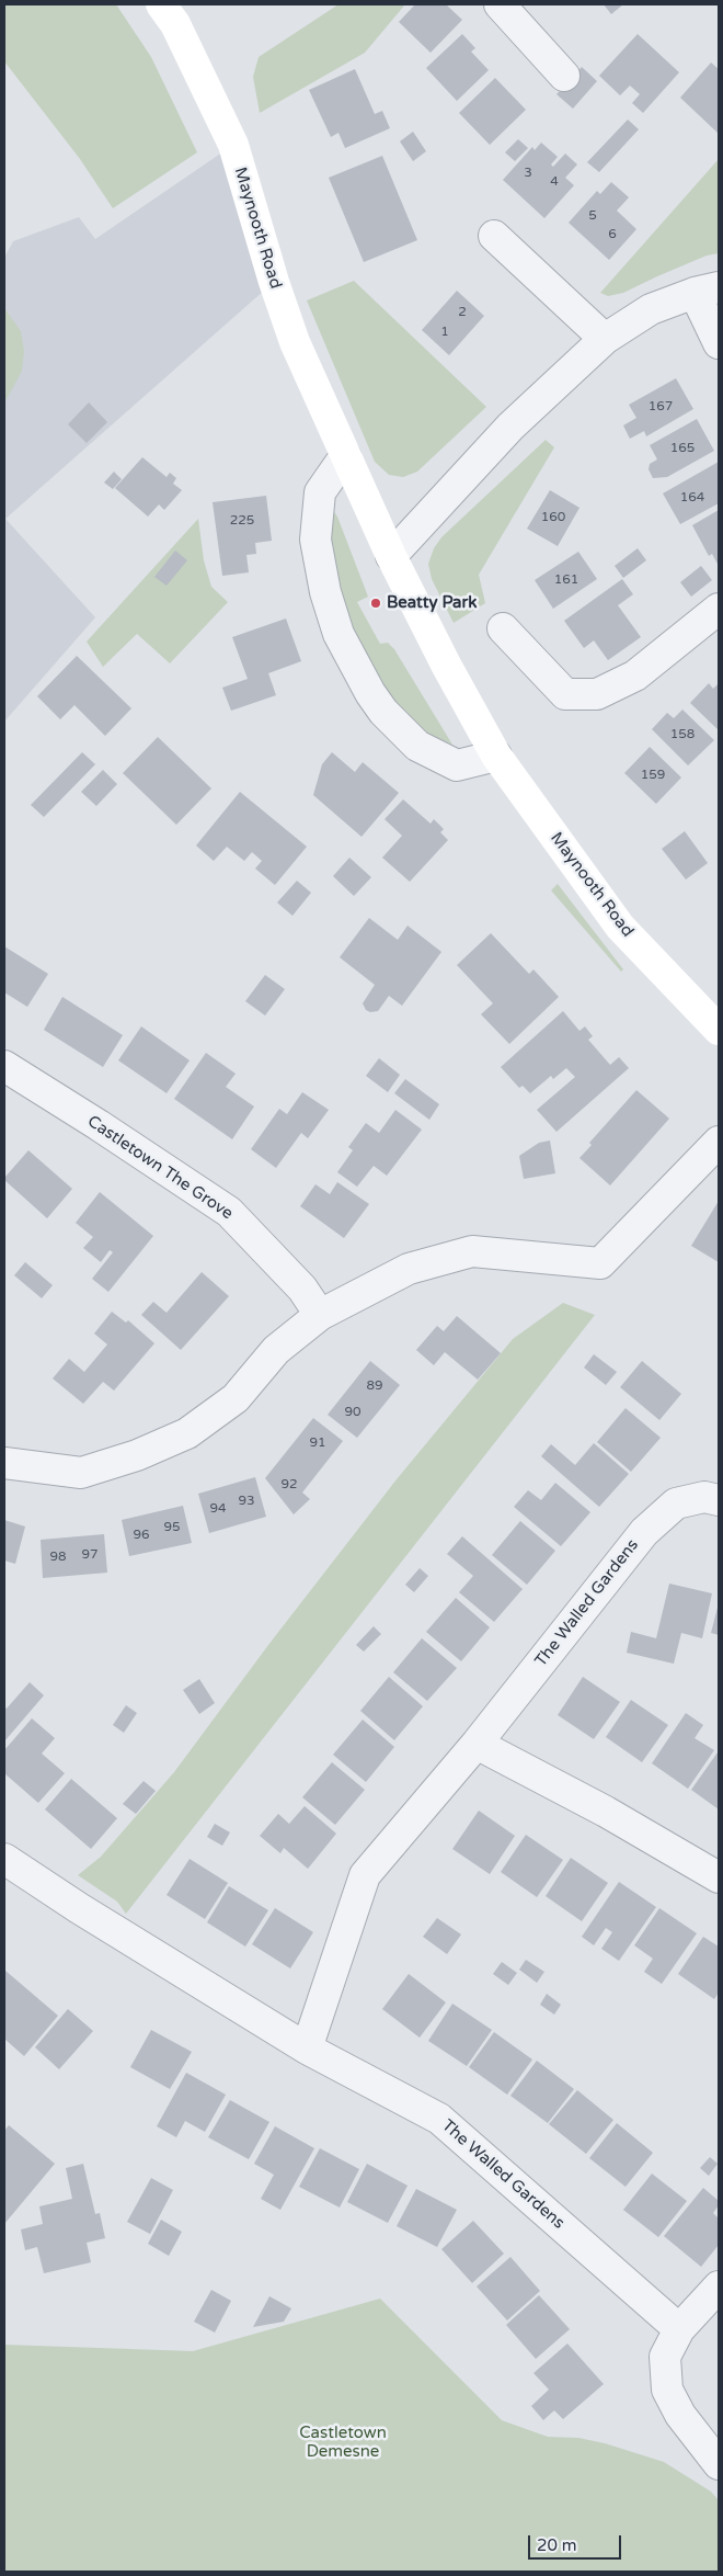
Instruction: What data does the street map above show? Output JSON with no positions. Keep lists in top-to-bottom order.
{
  "streets": {
    "main road": ["Maynooth Road"],
    "street": ["Castletown The Grove", "The Walled Gardens"]
  },
  "parks": ["Castletown Demesne"],
  "places": ["Beatty Park"],
  "house_numbers": [
    "3",
    "4",
    "5",
    "6",
    "2",
    "1",
    "167",
    "165",
    "164",
    "160",
    "225",
    "161",
    "158",
    "159",
    "89",
    "90",
    "91",
    "92",
    "93",
    "94",
    "95",
    "96",
    "97",
    "98"
  ],
  "scale_bar": "20 m"
}
